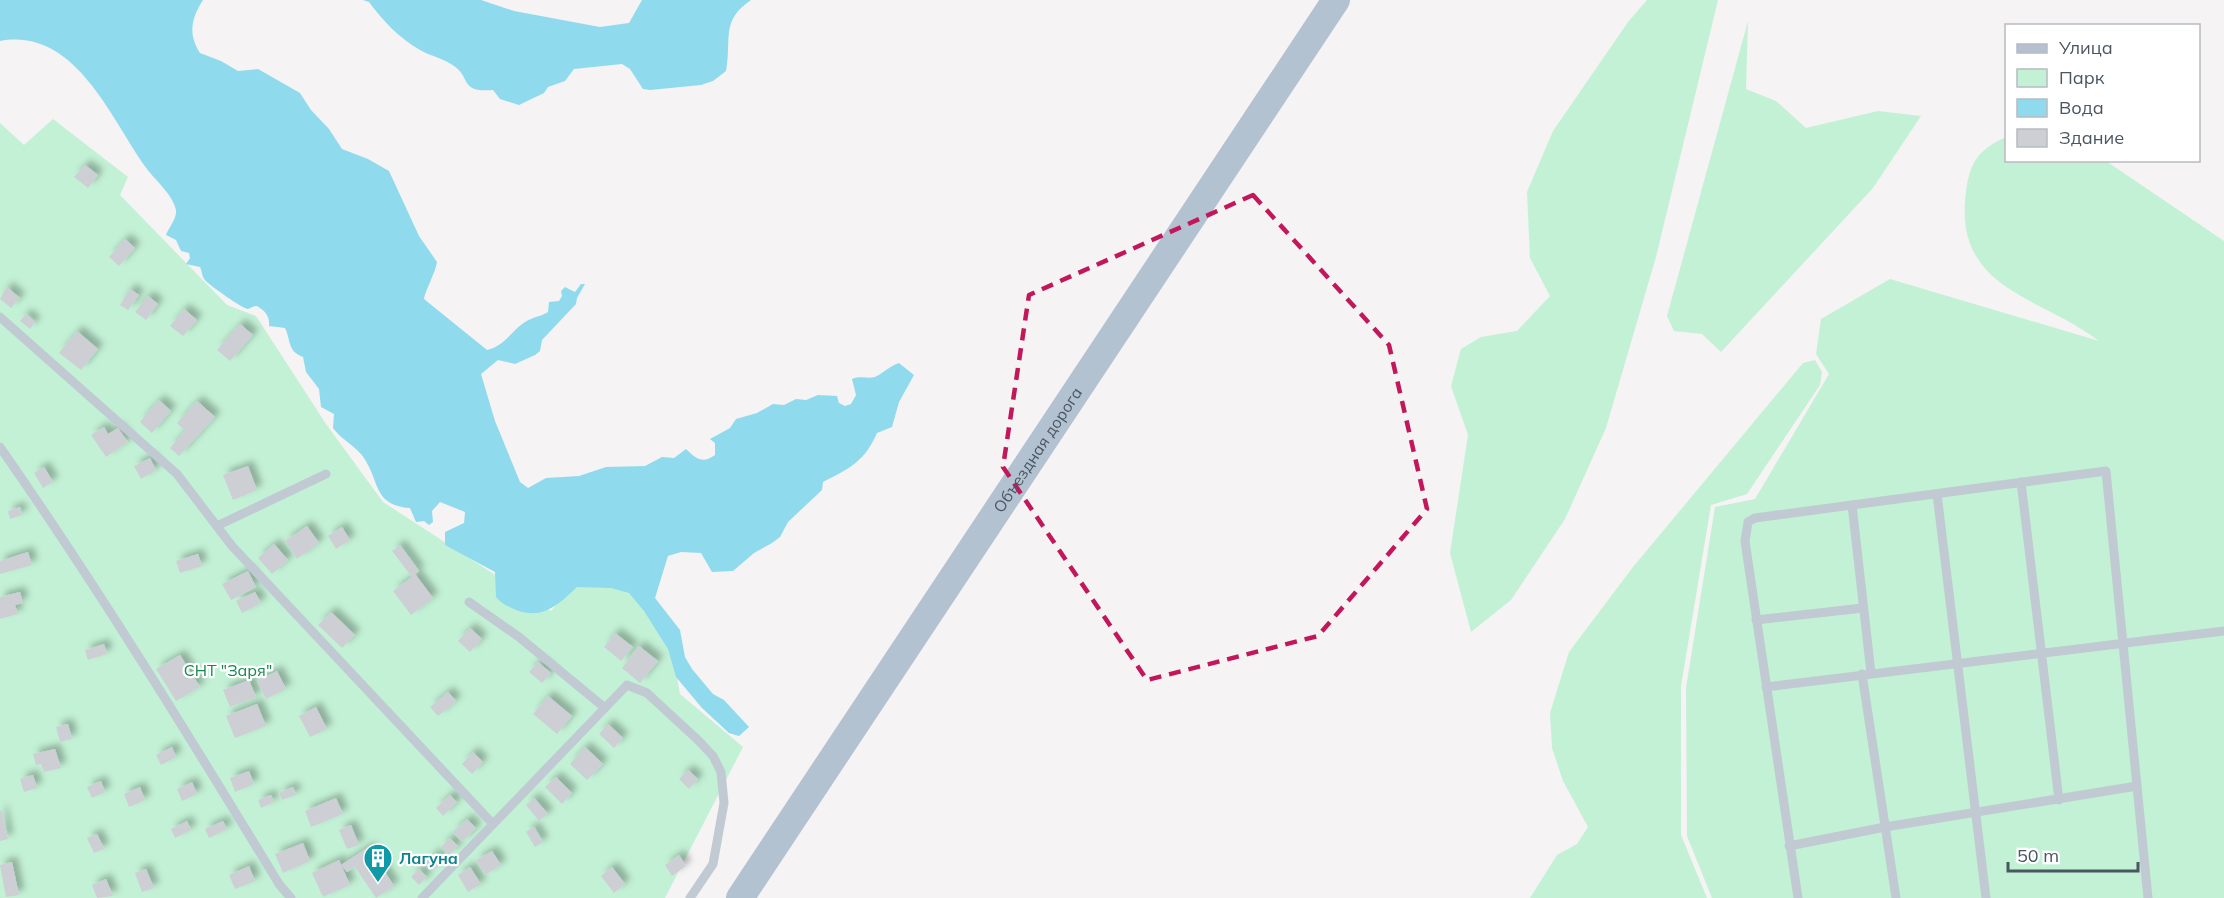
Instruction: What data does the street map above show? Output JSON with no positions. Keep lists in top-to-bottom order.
{
  "streets": {
    "main road": ["Объездная дорога"]
  },
  "parks": ["СНТ \"Заря\""],
  "places": {
    "building": ["Лагуна"]
  },
  "legend": [
    "Улица",
    "Парк",
    "Вода",
    "Здание"
  ],
  "scale_bar": "50 m"
}
